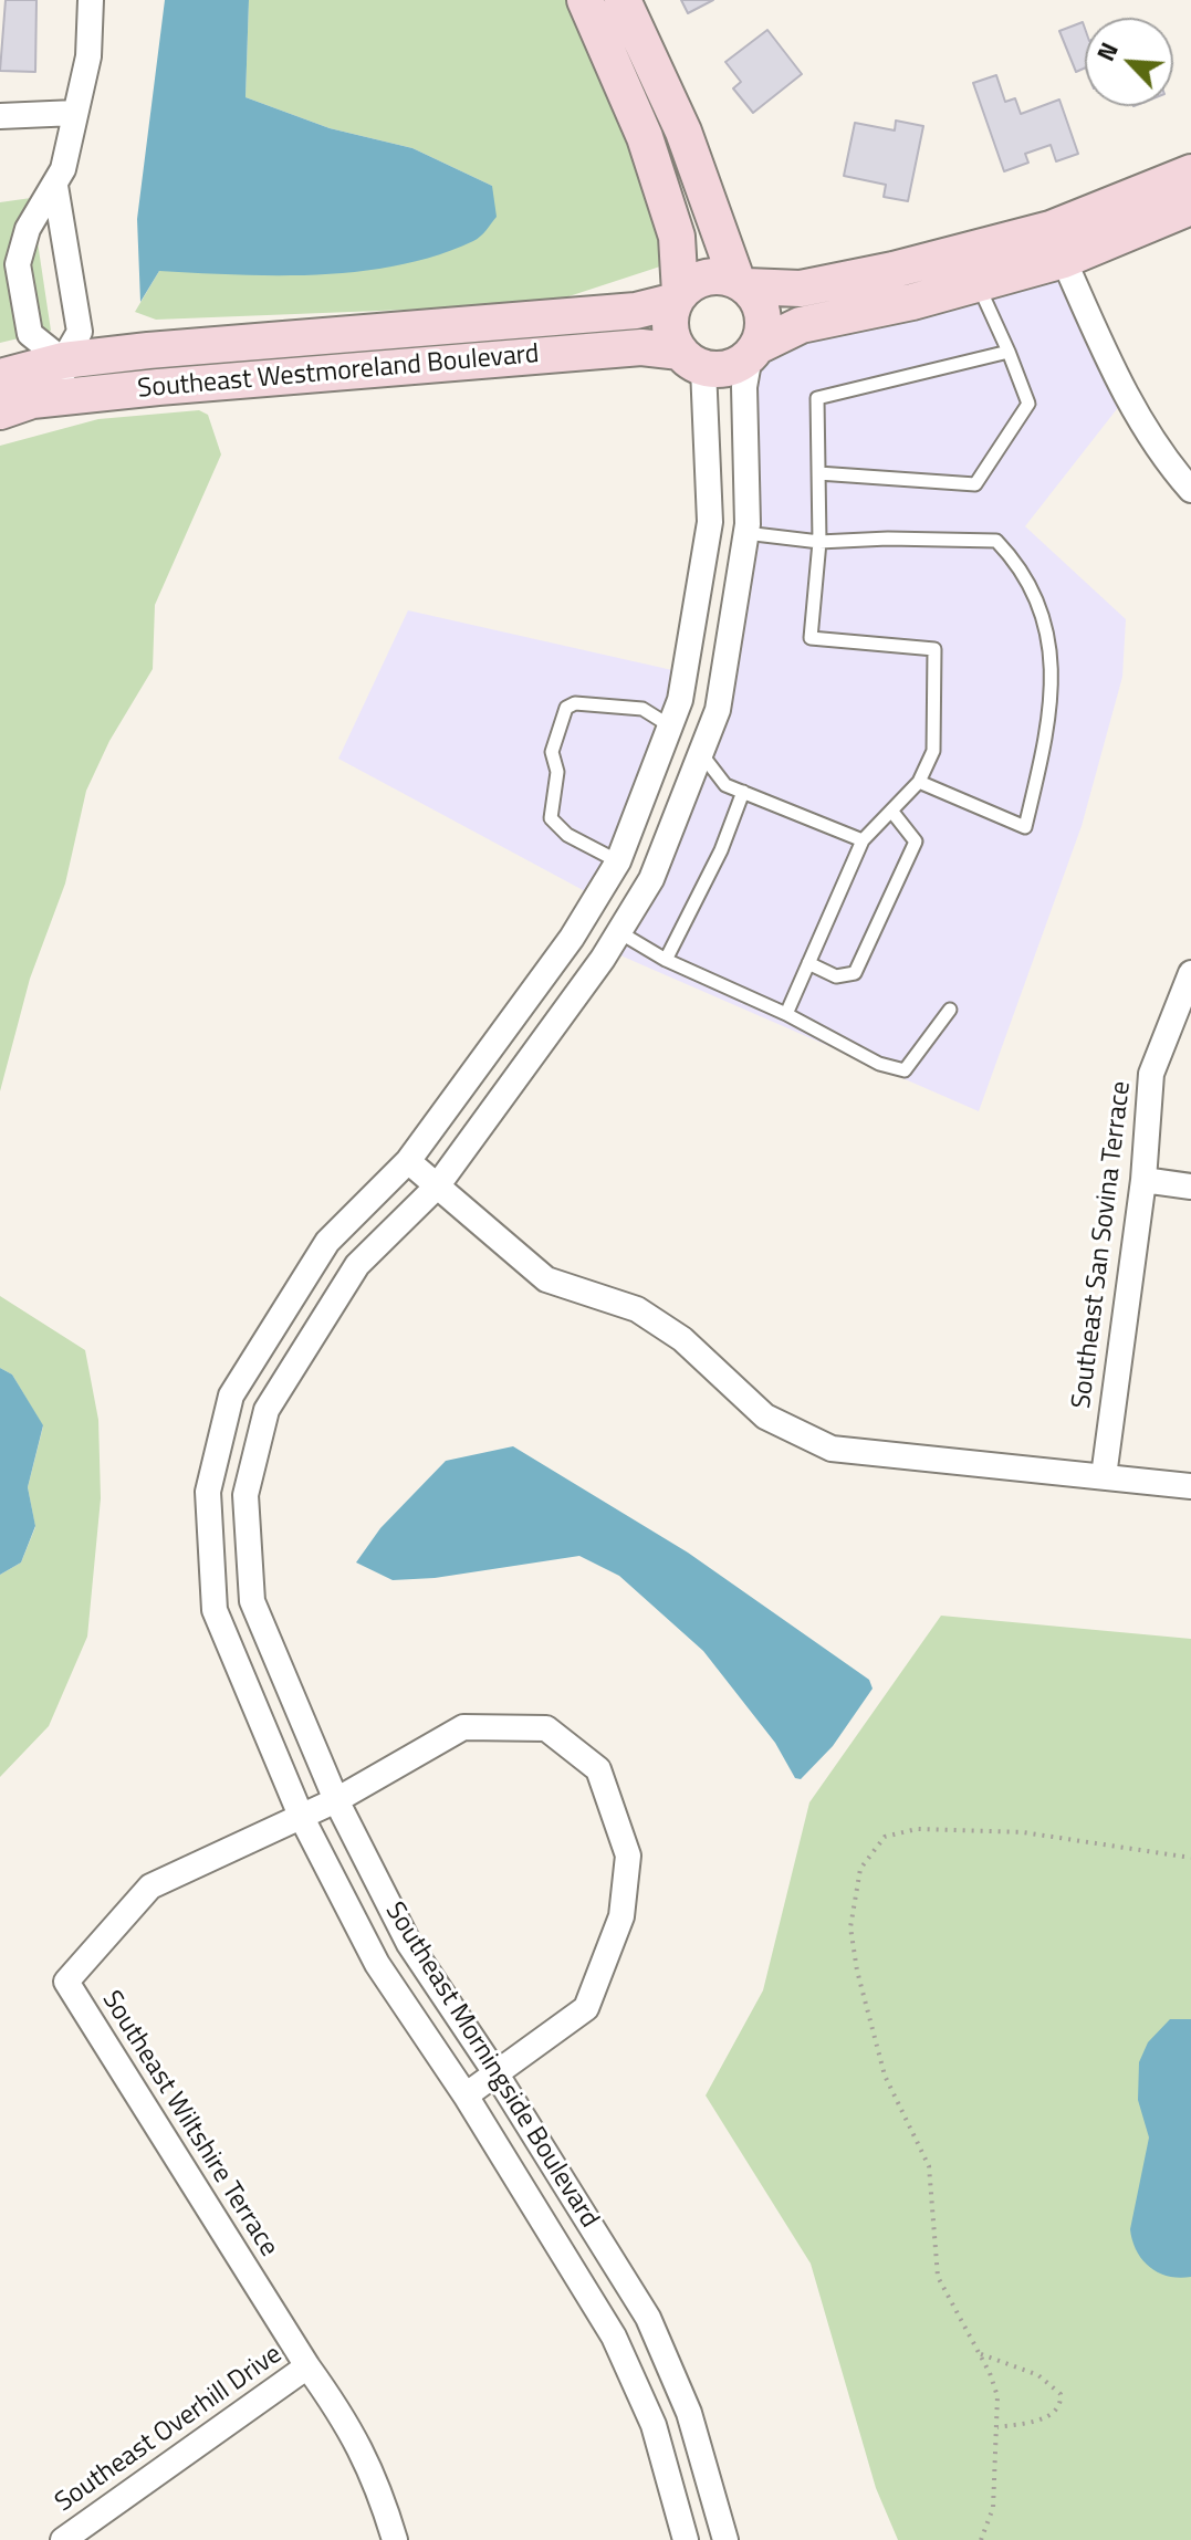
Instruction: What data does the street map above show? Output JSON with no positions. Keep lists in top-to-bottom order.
{
  "streets": {
    "street": [
      "Southeast Westmoreland Boulevard",
      "Southeast San Sovina Terrace",
      "Southeast Morningside Boulevard",
      "Southeast Wiltshire Terrace",
      "Southeast Overhill Drive"
    ]
  },
  "crossings": [
    ["Southeast Westmoreland Boulevard", "Southeast Morningside Boulevard"],
    ["Southeast Morningside Boulevard", "Southeast Wiltshire Terrace"],
    ["Southeast Wiltshire Terrace", "Southeast Overhill Drive"]
  ],
  "north": "top left"
}
